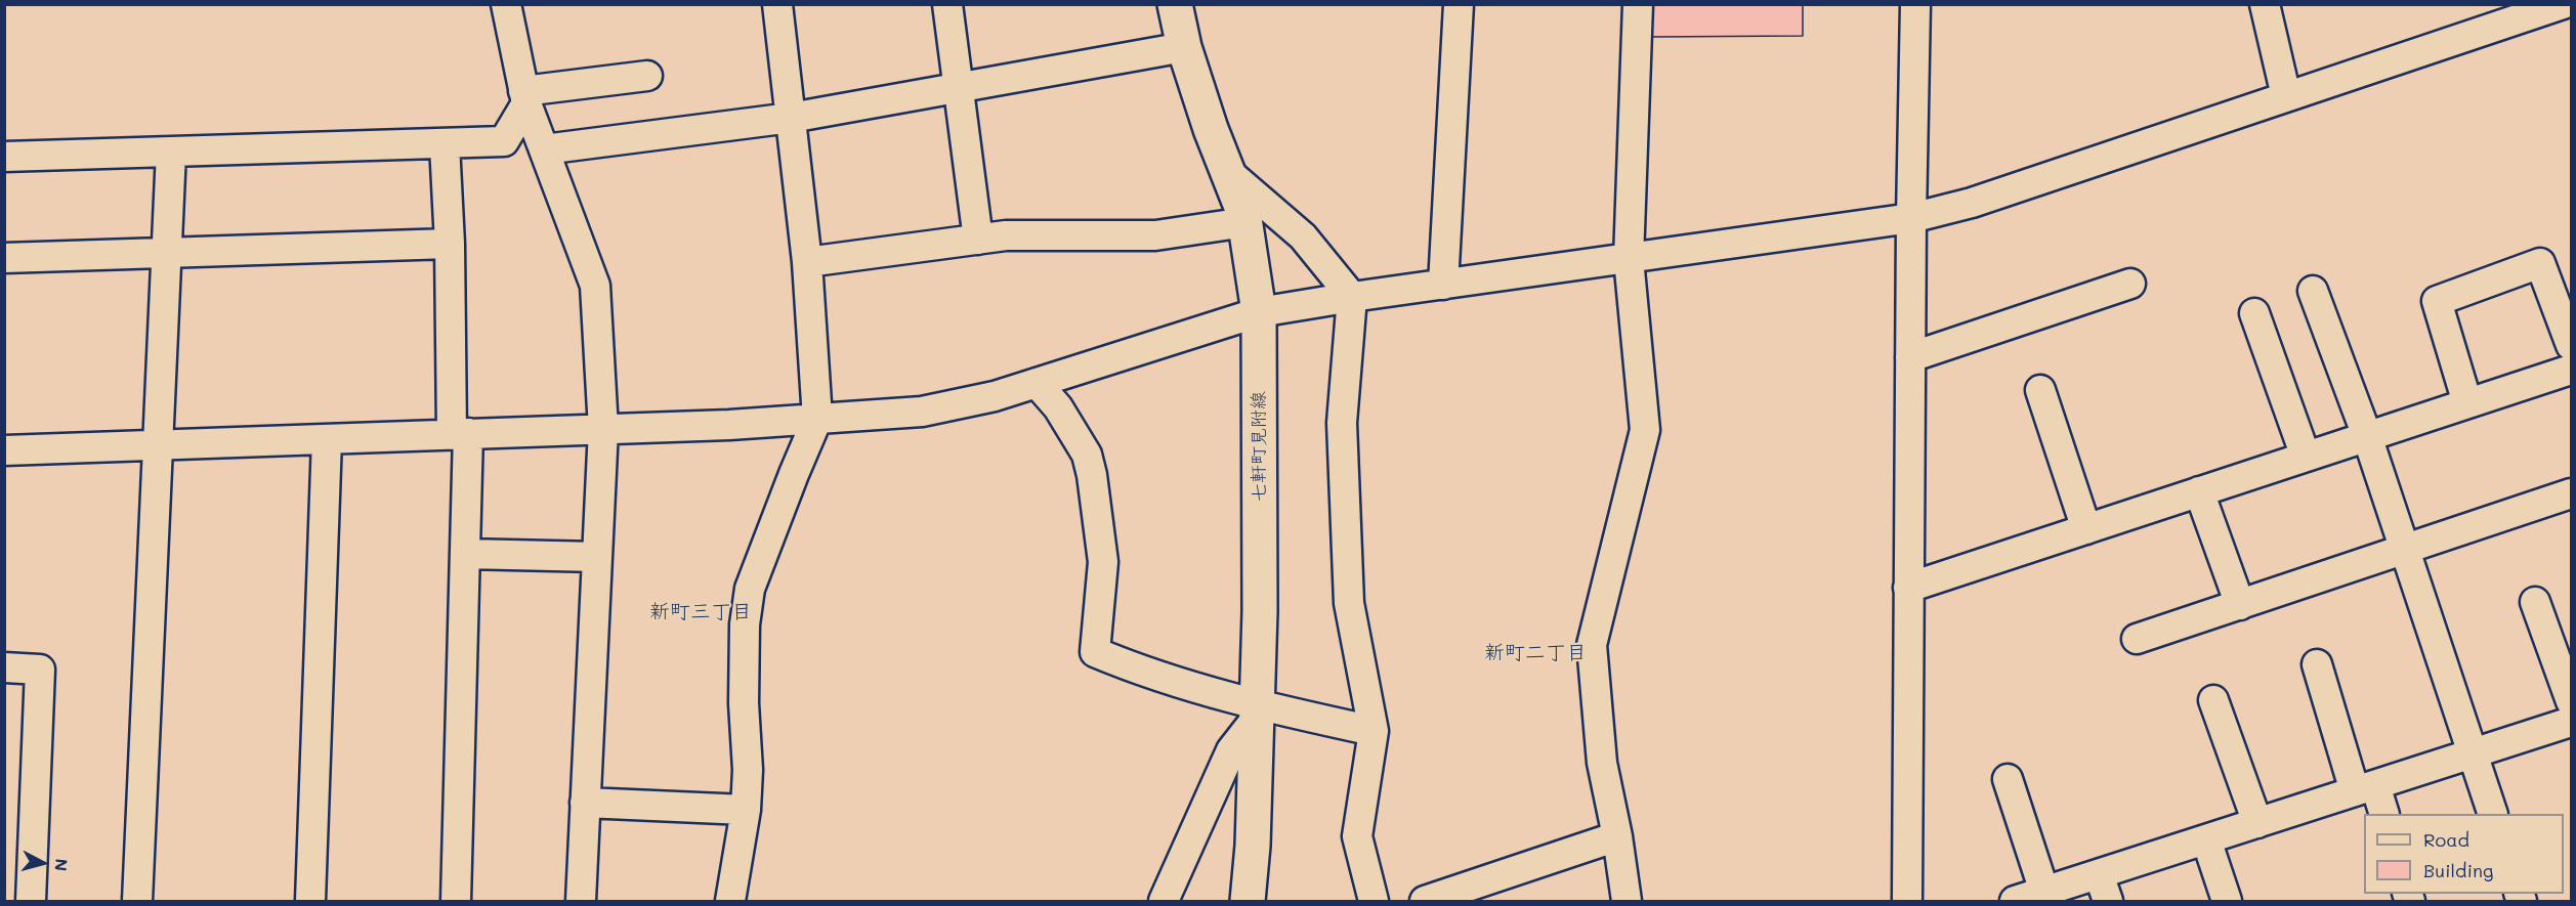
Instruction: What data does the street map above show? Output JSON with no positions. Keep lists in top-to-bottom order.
{
  "streets": {
    "main road": ["七軒町見附線"]
  },
  "districts": ["新町三丁目", "新町二丁目"],
  "legend": ["Road", "Building"],
  "north": "right"
}
